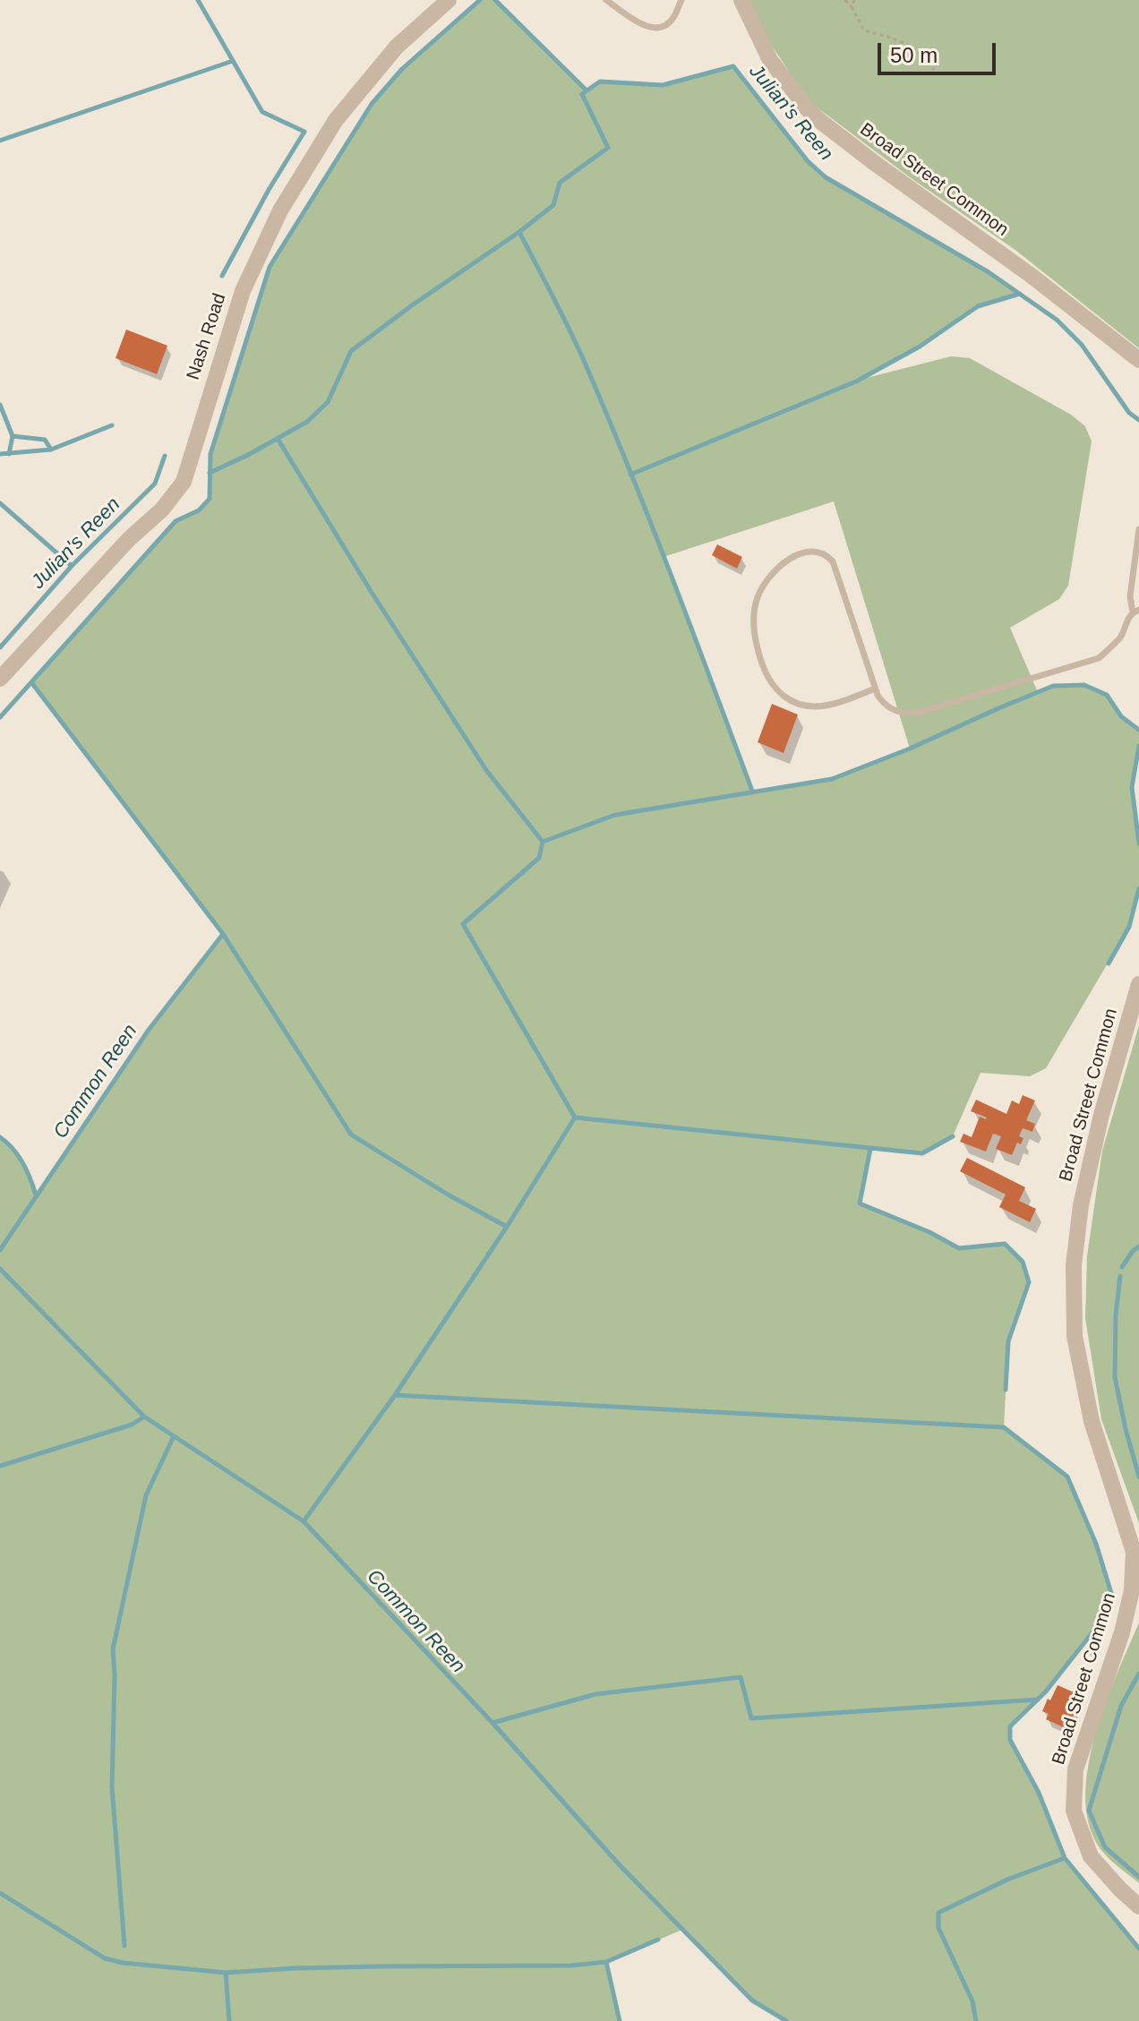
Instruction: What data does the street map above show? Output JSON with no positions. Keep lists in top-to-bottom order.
{
  "streets": {
    "street": ["Broad Street Common", "Nash Road"]
  },
  "water": ["Julian's Reen", "Common Reen"],
  "scale_bar": "50 m"
}
